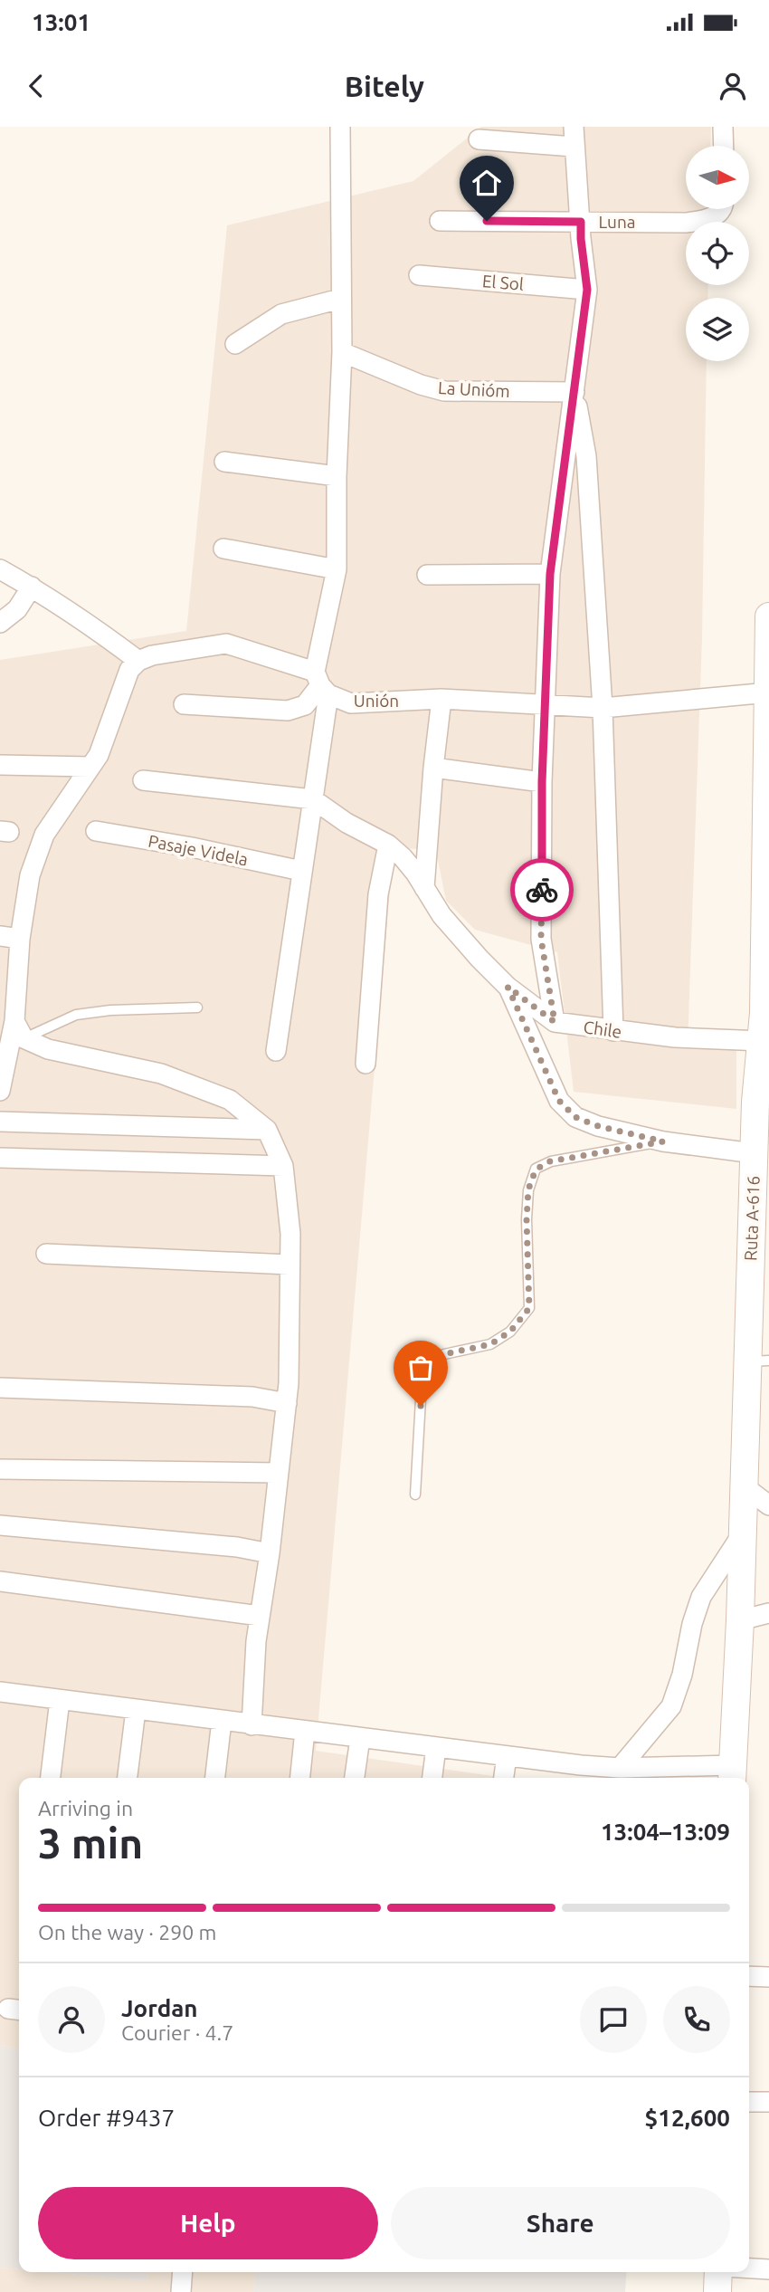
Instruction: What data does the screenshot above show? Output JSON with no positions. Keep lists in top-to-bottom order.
{
  "streets": {
    "main road": ["Ruta A-616"],
    "street": [
      "Luna",
      "El Sol",
      "La Unióm",
      "Unión",
      "Pasaje Videla",
      "Chile"
    ]
  },
  "crossings": [
    ["Unión", "Ruta A-616"],
    ["Chile", "Ruta A-616"]
  ],
  "north": "right",
  "page": {
    "status": "13:01",
    "header": "Bitely",
    "heading": ["3 min", "Arriving in", "13:04–13:09"],
    "panel": [
      "Jordan",
      "Courier · 4.7",
      "Order #9437",
      "$12,600"
    ],
    "bar": "On the way · 290 m",
    "buttons": ["Help", "Share"]
  }
}
